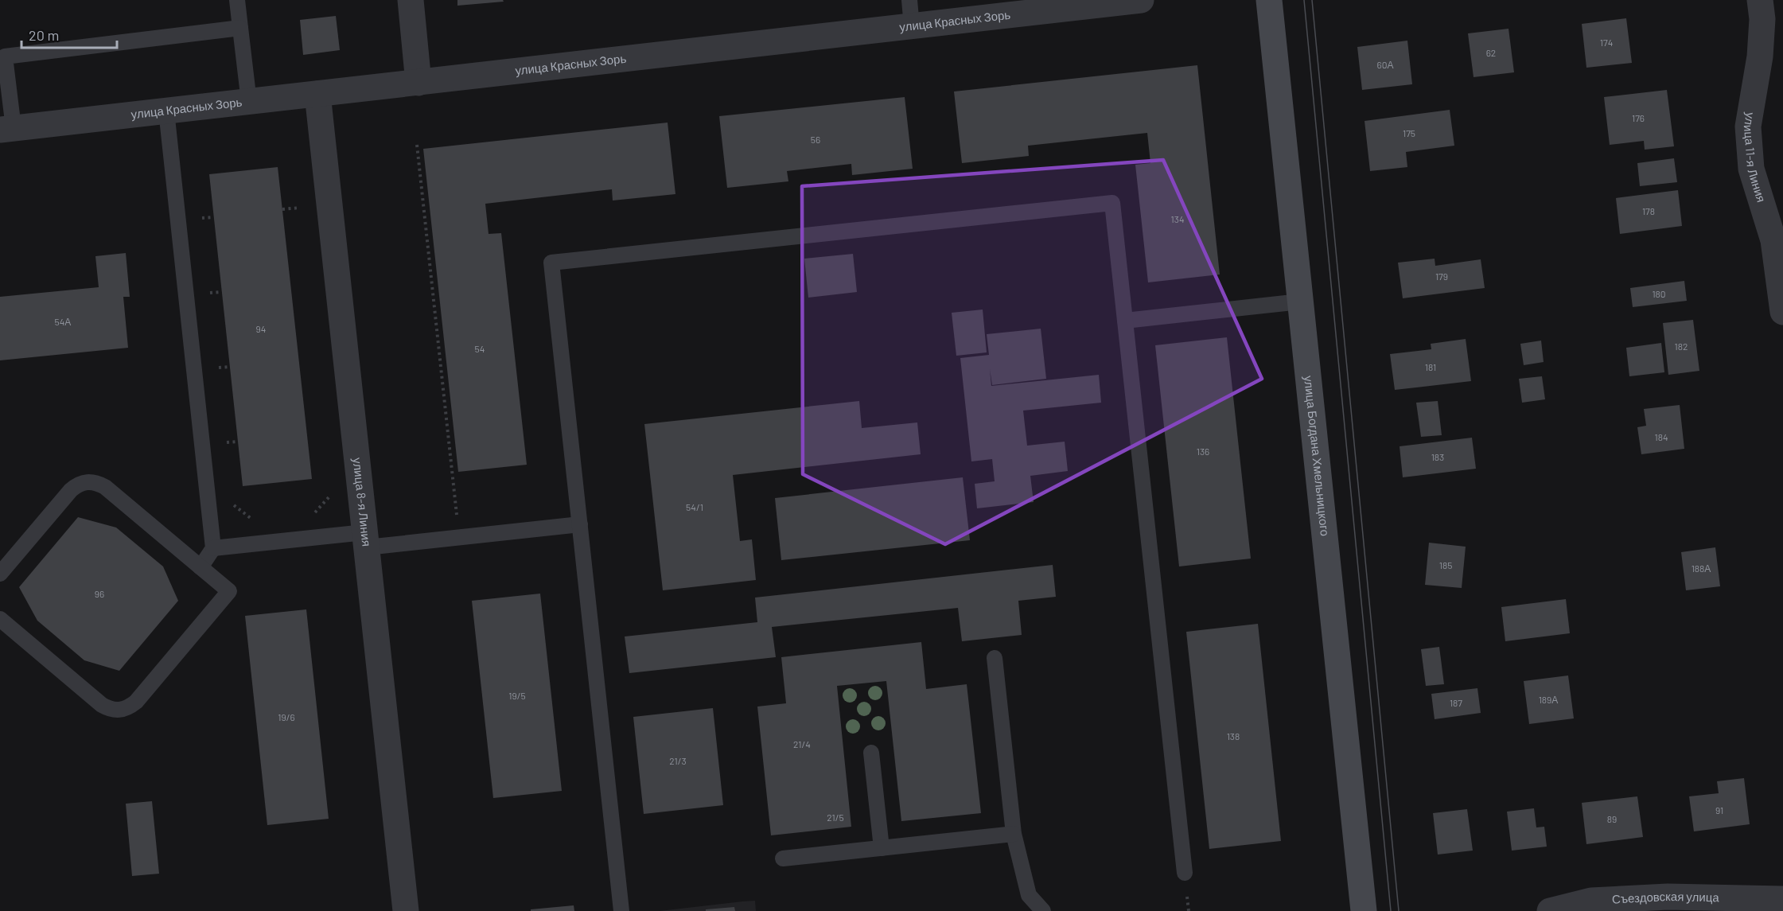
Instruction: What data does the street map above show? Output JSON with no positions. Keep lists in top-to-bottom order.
{
  "streets": {
    "main road": ["улица Богдана Хмельницкого"],
    "street": [
      "улица Красных Зорь",
      "улица 11-я Линия",
      "улица 8-я Линия",
      "Съездовская улица"
    ]
  },
  "crossings": [
    ["улица Красных Зорь", "улица 8-я Линия"]
  ],
  "house_numbers": [
    "174",
    "62",
    "60А",
    "176",
    "175",
    "56",
    "178",
    "134",
    "179",
    "180",
    "54А",
    "94",
    "182",
    "54",
    "181",
    "184",
    "136",
    "183",
    "54/1",
    "185",
    "188А",
    "96",
    "19/5",
    "189А",
    "187",
    "19/6",
    "138",
    "21/4",
    "21/3",
    "91",
    "21/5",
    "89"
  ],
  "scale_bar": "20 m"
}
